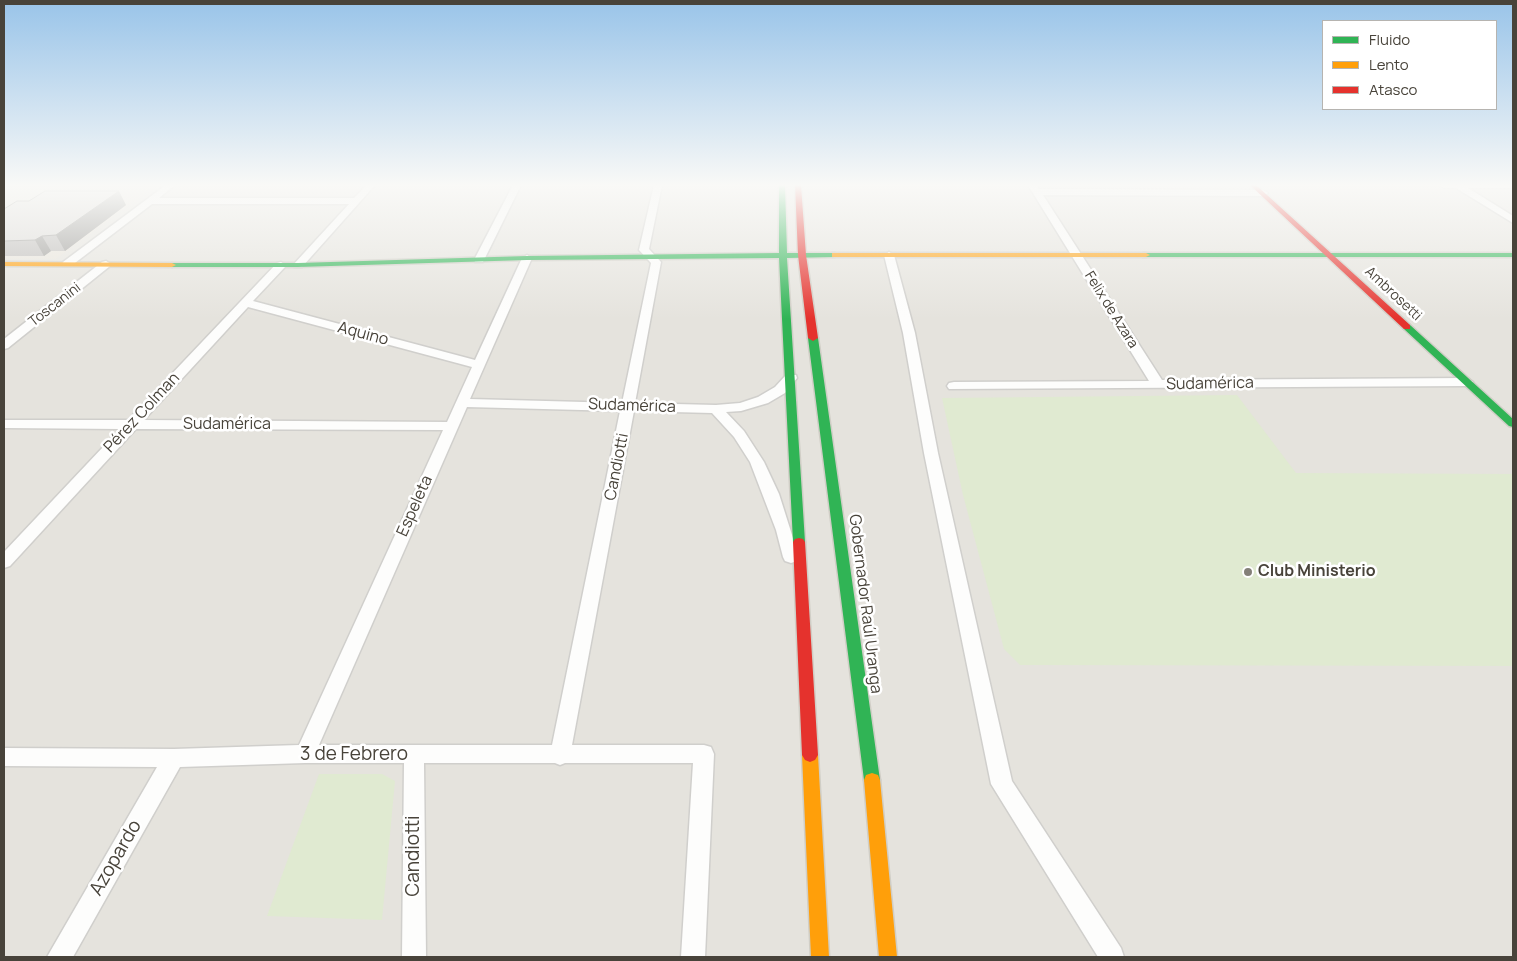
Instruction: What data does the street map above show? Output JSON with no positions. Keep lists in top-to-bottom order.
{
  "streets": {
    "street": [
      "Ambrosetti",
      "Toscanini",
      "Felix de Azara",
      "Aquino",
      "Sudamérica",
      "Pérez Colman",
      "Candiotti",
      "Espeleta",
      "Gobernador Raúl Uranga",
      "3 de Febrero",
      "Azopardo"
    ]
  },
  "crossings": [
    ["Ambrosetti", "Sudamérica"],
    ["Felix de Azara", "Sudamérica"],
    ["Aquino", "Pérez Colman"],
    ["Aquino", "Espeleta"],
    ["Sudamérica", "Pérez Colman"],
    ["Sudamérica", "Candiotti"],
    ["Sudamérica", "Espeleta"],
    ["Candiotti", "3 de Febrero"],
    ["Espeleta", "3 de Febrero"],
    ["3 de Febrero", "Azopardo"]
  ],
  "places": ["Club Ministerio"],
  "legend": ["Fluido", "Lento", "Atasco"]
}
